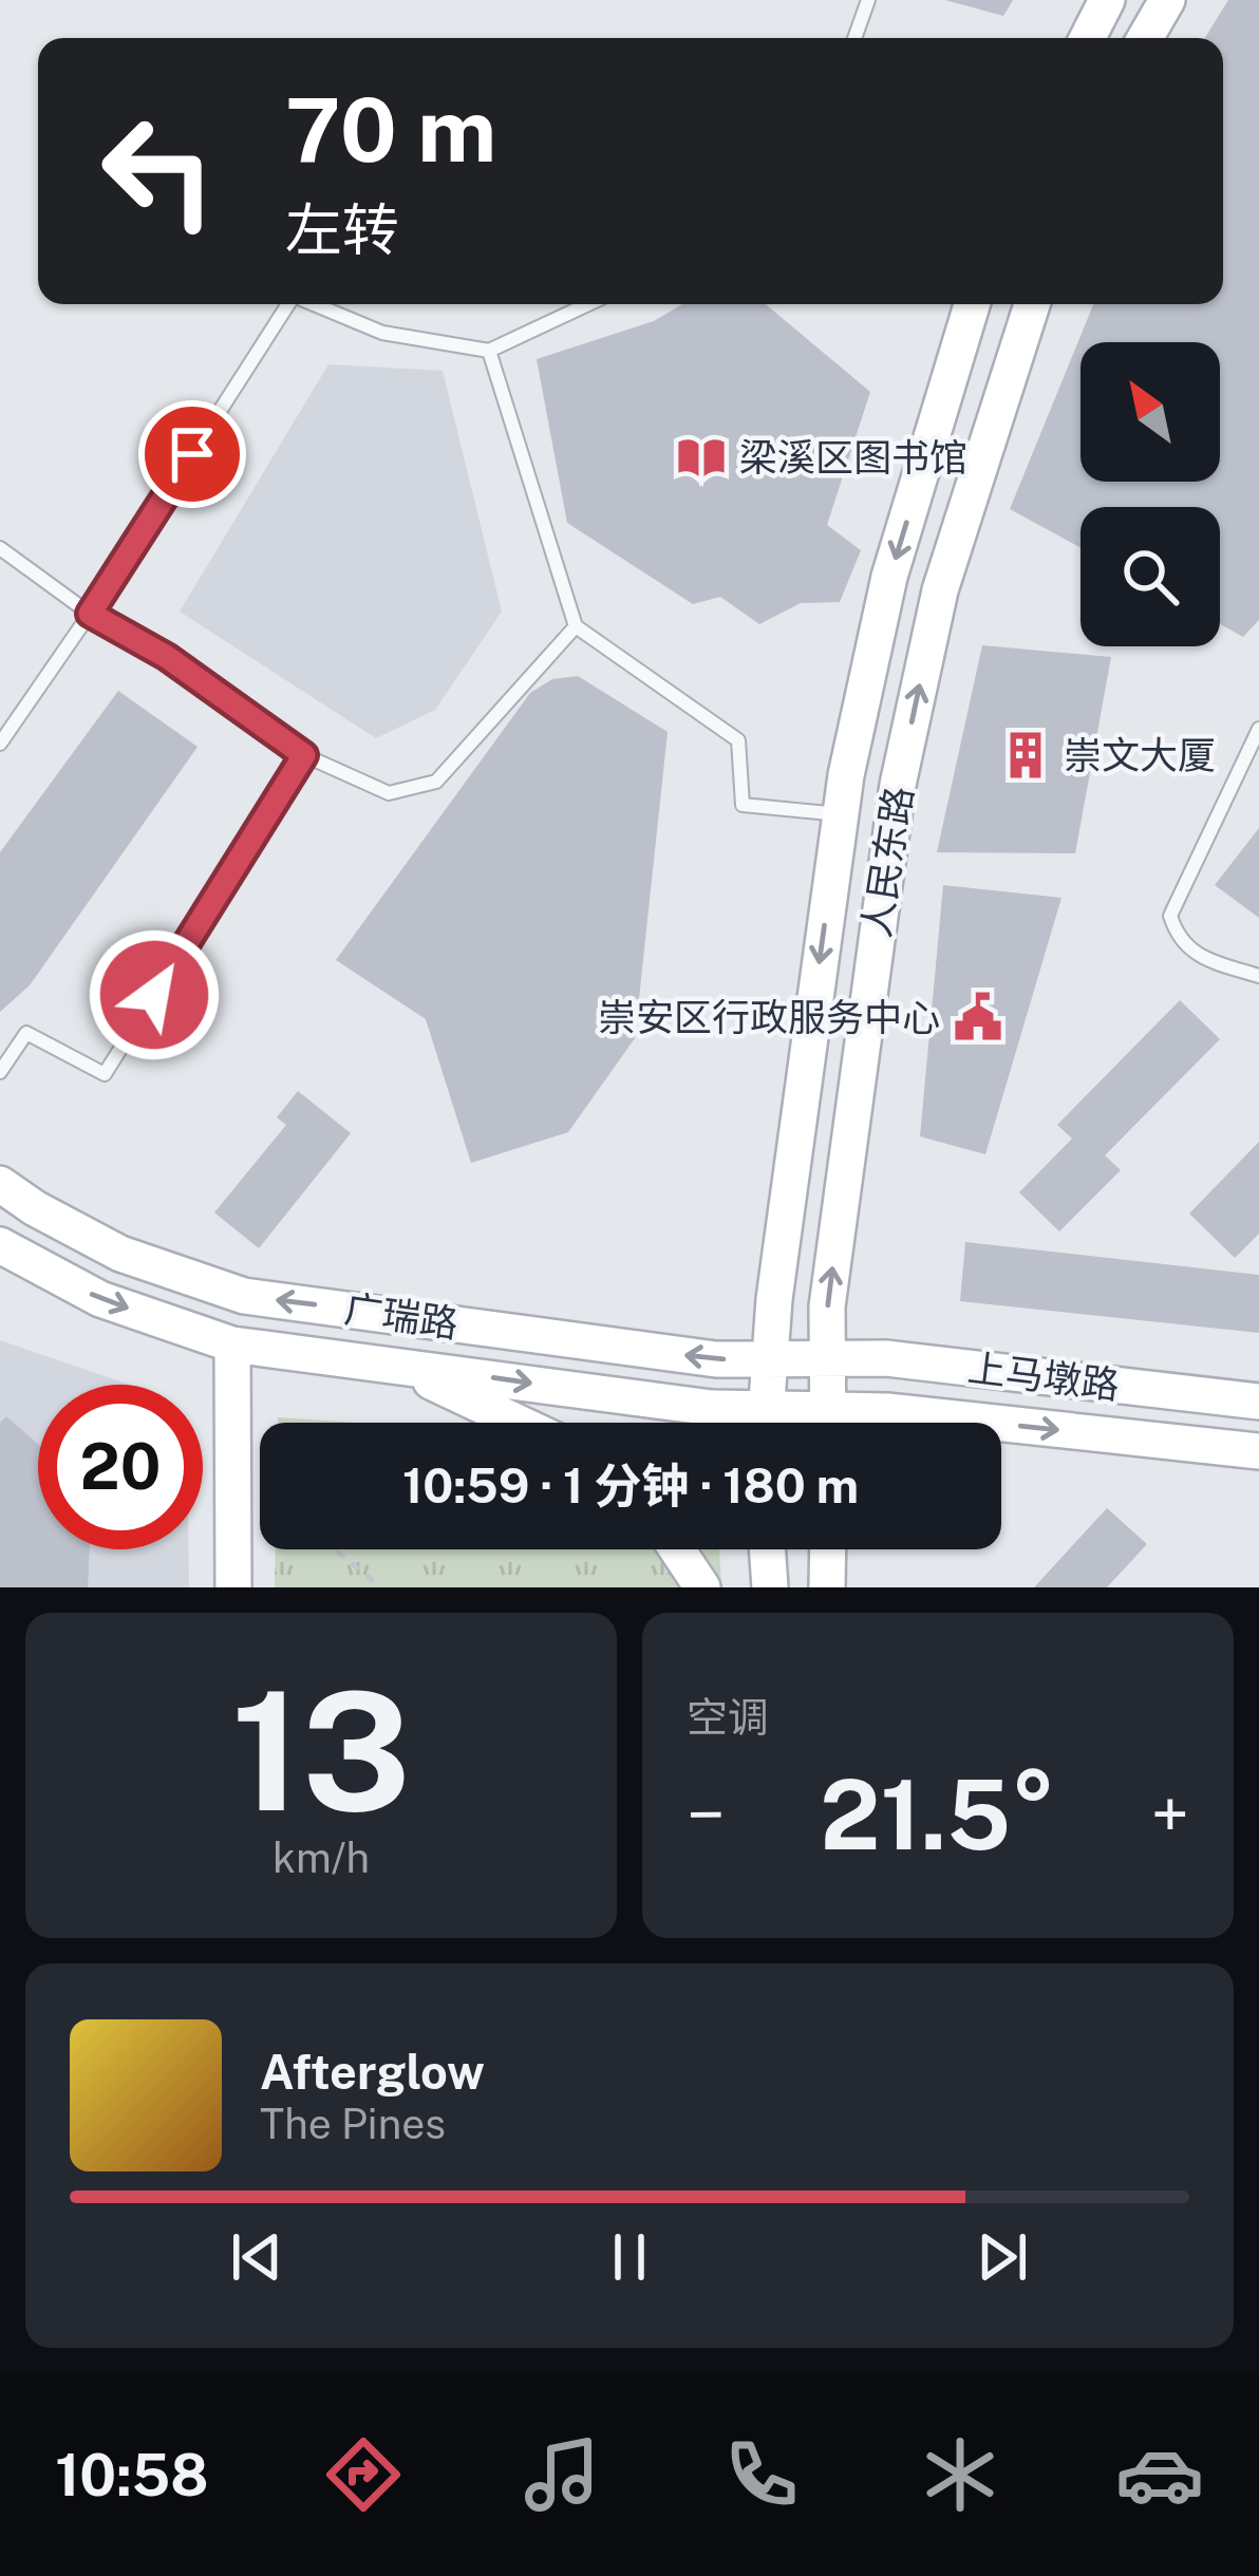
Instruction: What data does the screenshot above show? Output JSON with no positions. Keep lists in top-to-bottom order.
{
  "streets": {
    "main road": ["人民东路", "广瑞路", "上马墩路"]
  },
  "crossings": [
    ["人民东路", "广瑞路"],
    ["人民东路", "上马墩路"],
    ["广瑞路", "上马墩路"]
  ],
  "places": {
    "library": ["梁溪区图书馆"],
    "building": ["崇文大厦"],
    "public building": ["崇安区行政服务中心"]
  },
  "north": "top left",
  "page": {
    "turn": ["70 m", "左转"],
    "limit": "20",
    "trip": "10:59 · 1 分钟 · 180 m",
    "tile": [
      ["13", "km/h"],
      "空调"
    ],
    "heat": ["−", "21.5°", "+"],
    "song": ["Afterglow", "The Pines"],
    "tabs": "10:58"
  }
}
